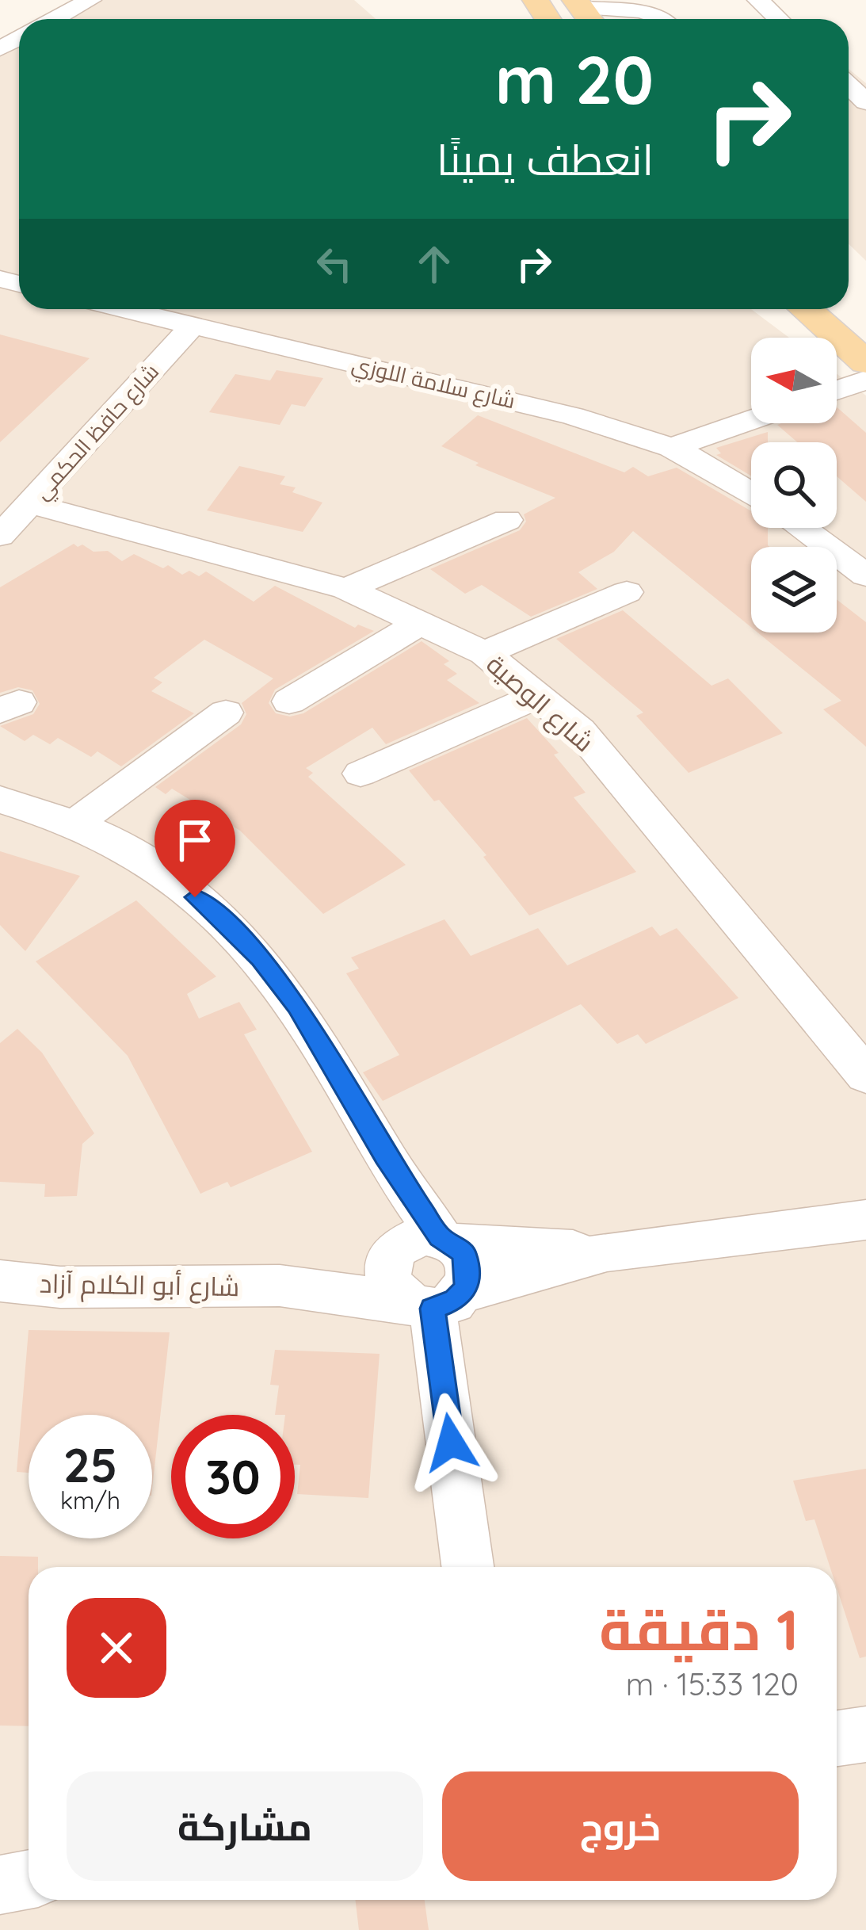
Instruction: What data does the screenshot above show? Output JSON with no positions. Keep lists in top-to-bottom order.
{
  "streets": {
    "street": [
      "شارع سلامة اللوزي",
      "شارع حافظ الحكمي",
      "شارع الوصية",
      "شارع أبو الكلام آزاد"
    ]
  },
  "crossings": [
    ["شارع سلامة اللوزي", "شارع حافظ الحكمي"],
    ["شارع حافظ الحكمي", "شارع الوصية"]
  ],
  "north": "left",
  "page": {
    "turn": ["20 m", "انعطف يمينًا"],
    "speed": "25 km/h",
    "limit": "30",
    "heading": ["1 دقيقة", "120 m · 15:33"],
    "buttons": ["خروج", "مشاركة"]
  }
}
